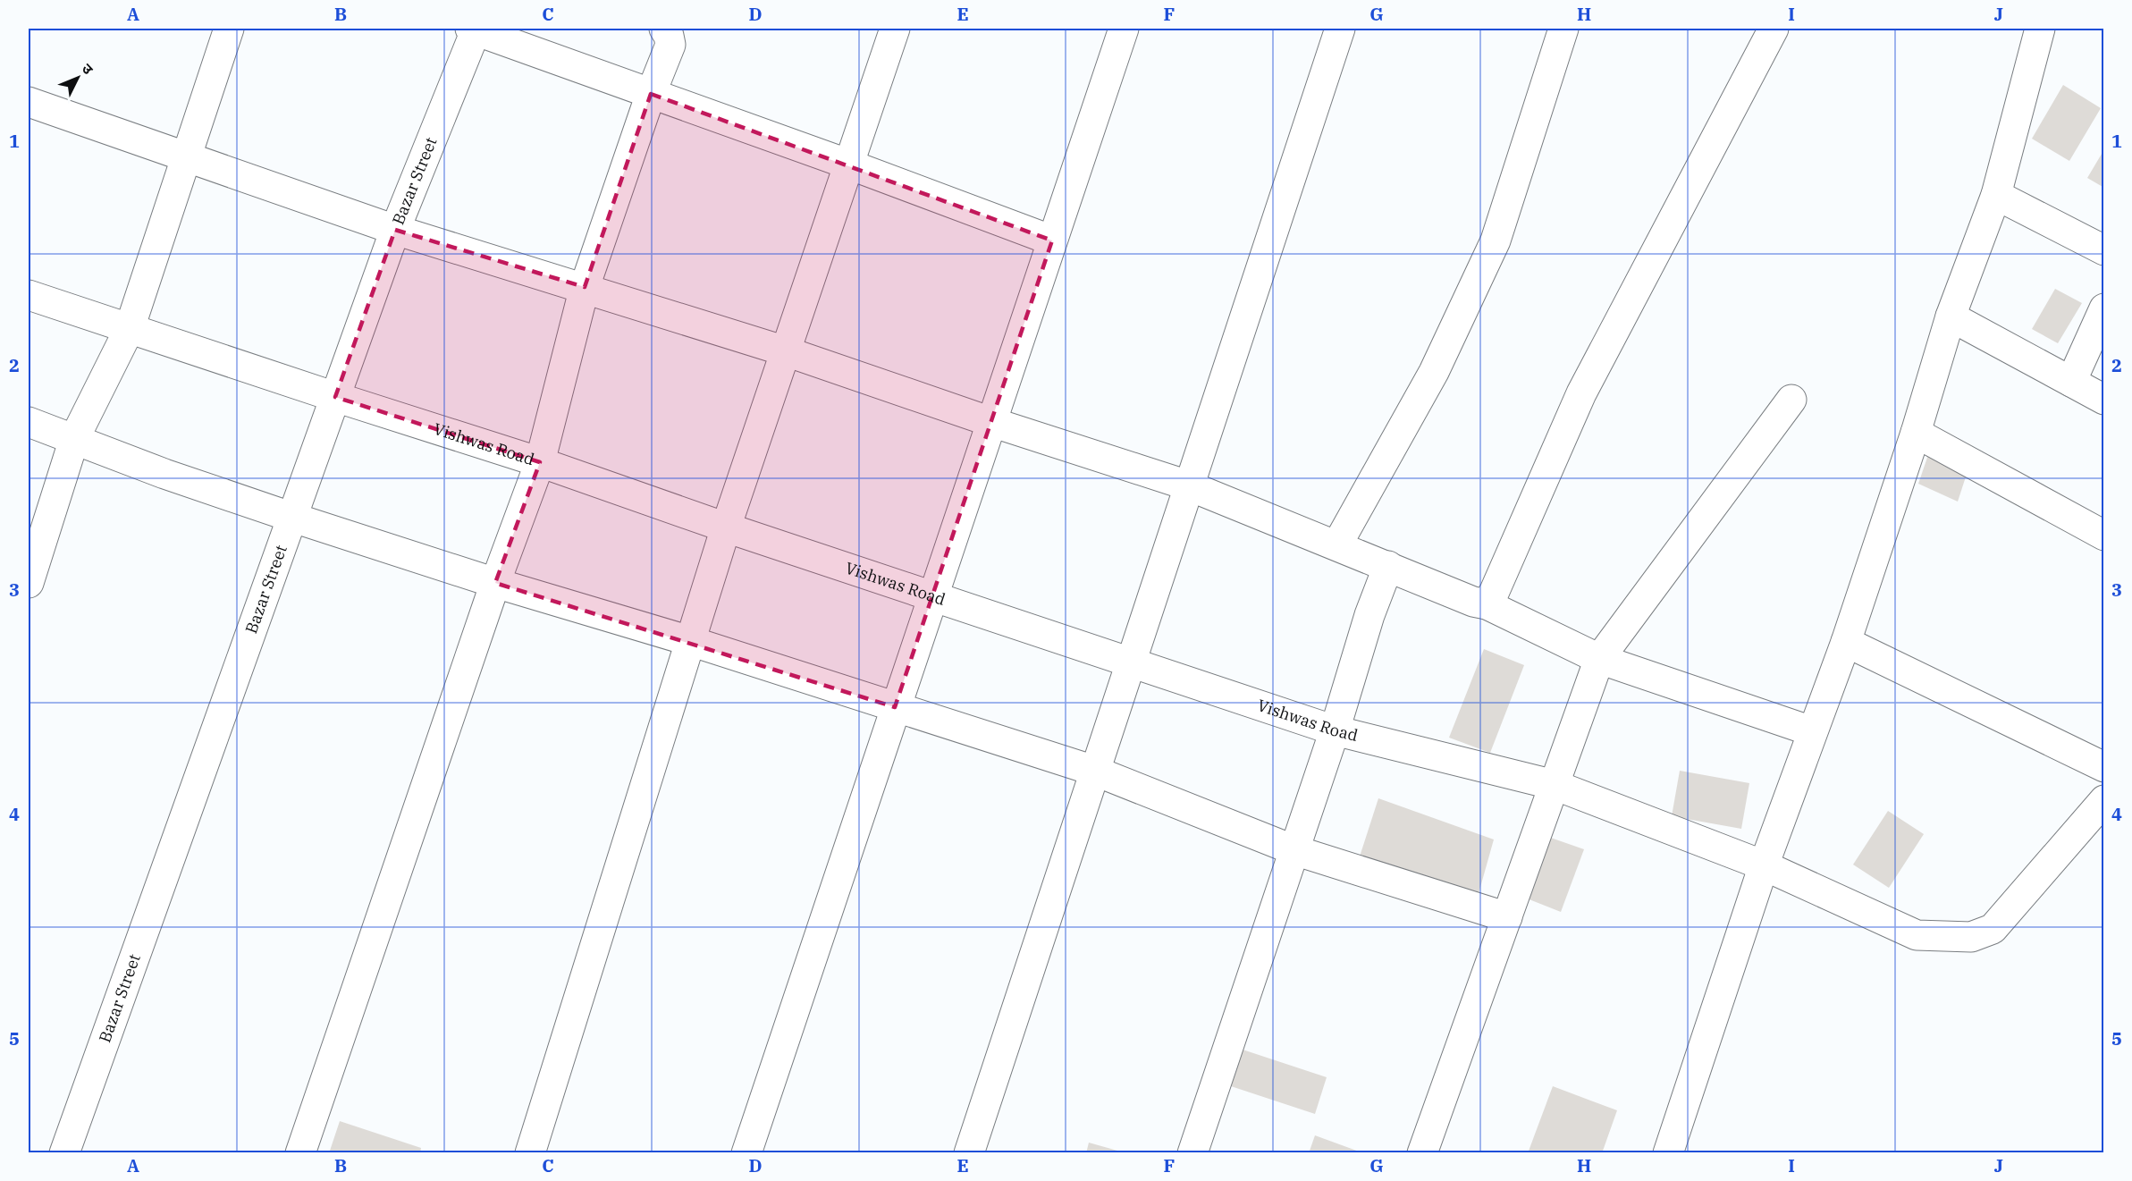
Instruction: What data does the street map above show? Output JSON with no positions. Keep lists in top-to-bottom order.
{
  "streets": {
    "street": ["Bazar Street", "Vishwas Road"]
  },
  "crossings": [
    ["Bazar Street", "Vishwas Road"]
  ],
  "north": "top right",
  "grid": {
    "columns": [
      "A",
      "B",
      "C",
      "D",
      "E",
      "F",
      "G",
      "H",
      "I",
      "J"
    ],
    "rows": [
      "1",
      "2",
      "3",
      "4",
      "5"
    ]
  }
}
